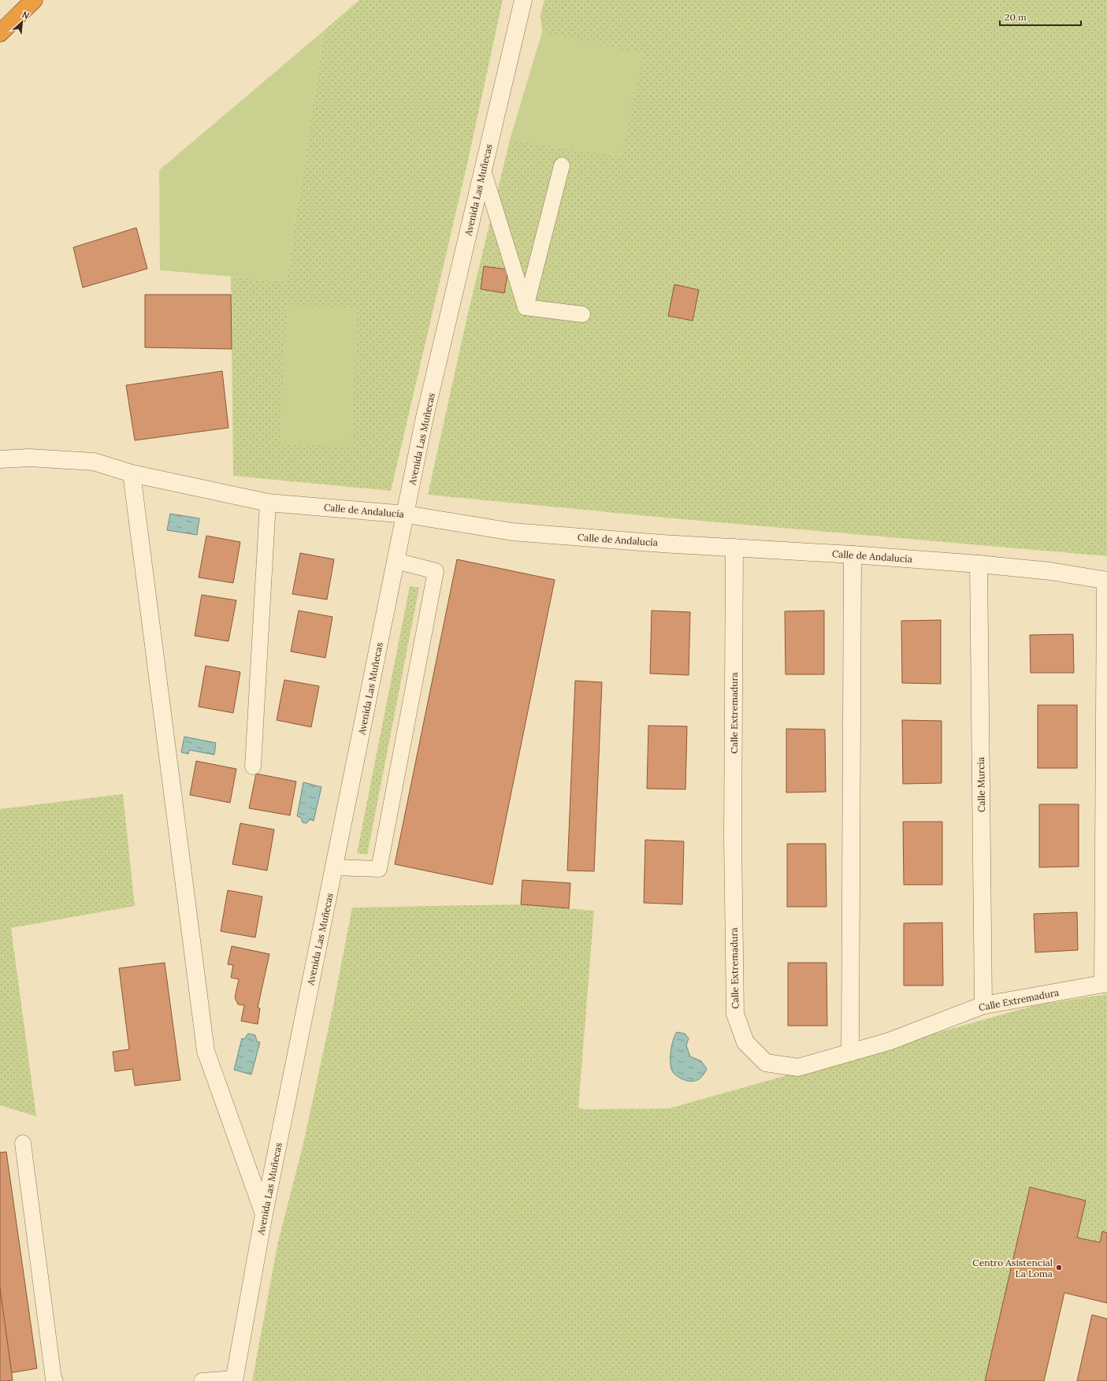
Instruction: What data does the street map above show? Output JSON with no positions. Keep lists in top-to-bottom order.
{
  "streets": {
    "street": [
      "Avenida Las Muñecas",
      "Calle de Andalucía",
      "Calle Extremadura",
      "Calle Murcia"
    ]
  },
  "crossings": [
    ["Avenida Las Muñecas", "Calle de Andalucía"],
    ["Calle de Andalucía", "Calle Extremadura"],
    ["Calle de Andalucía", "Calle Murcia"],
    ["Calle Extremadura", "Calle Murcia"]
  ],
  "places": ["Centro Asistencial La Loma"],
  "scale_bar": "20 m",
  "north": "top right"
}
